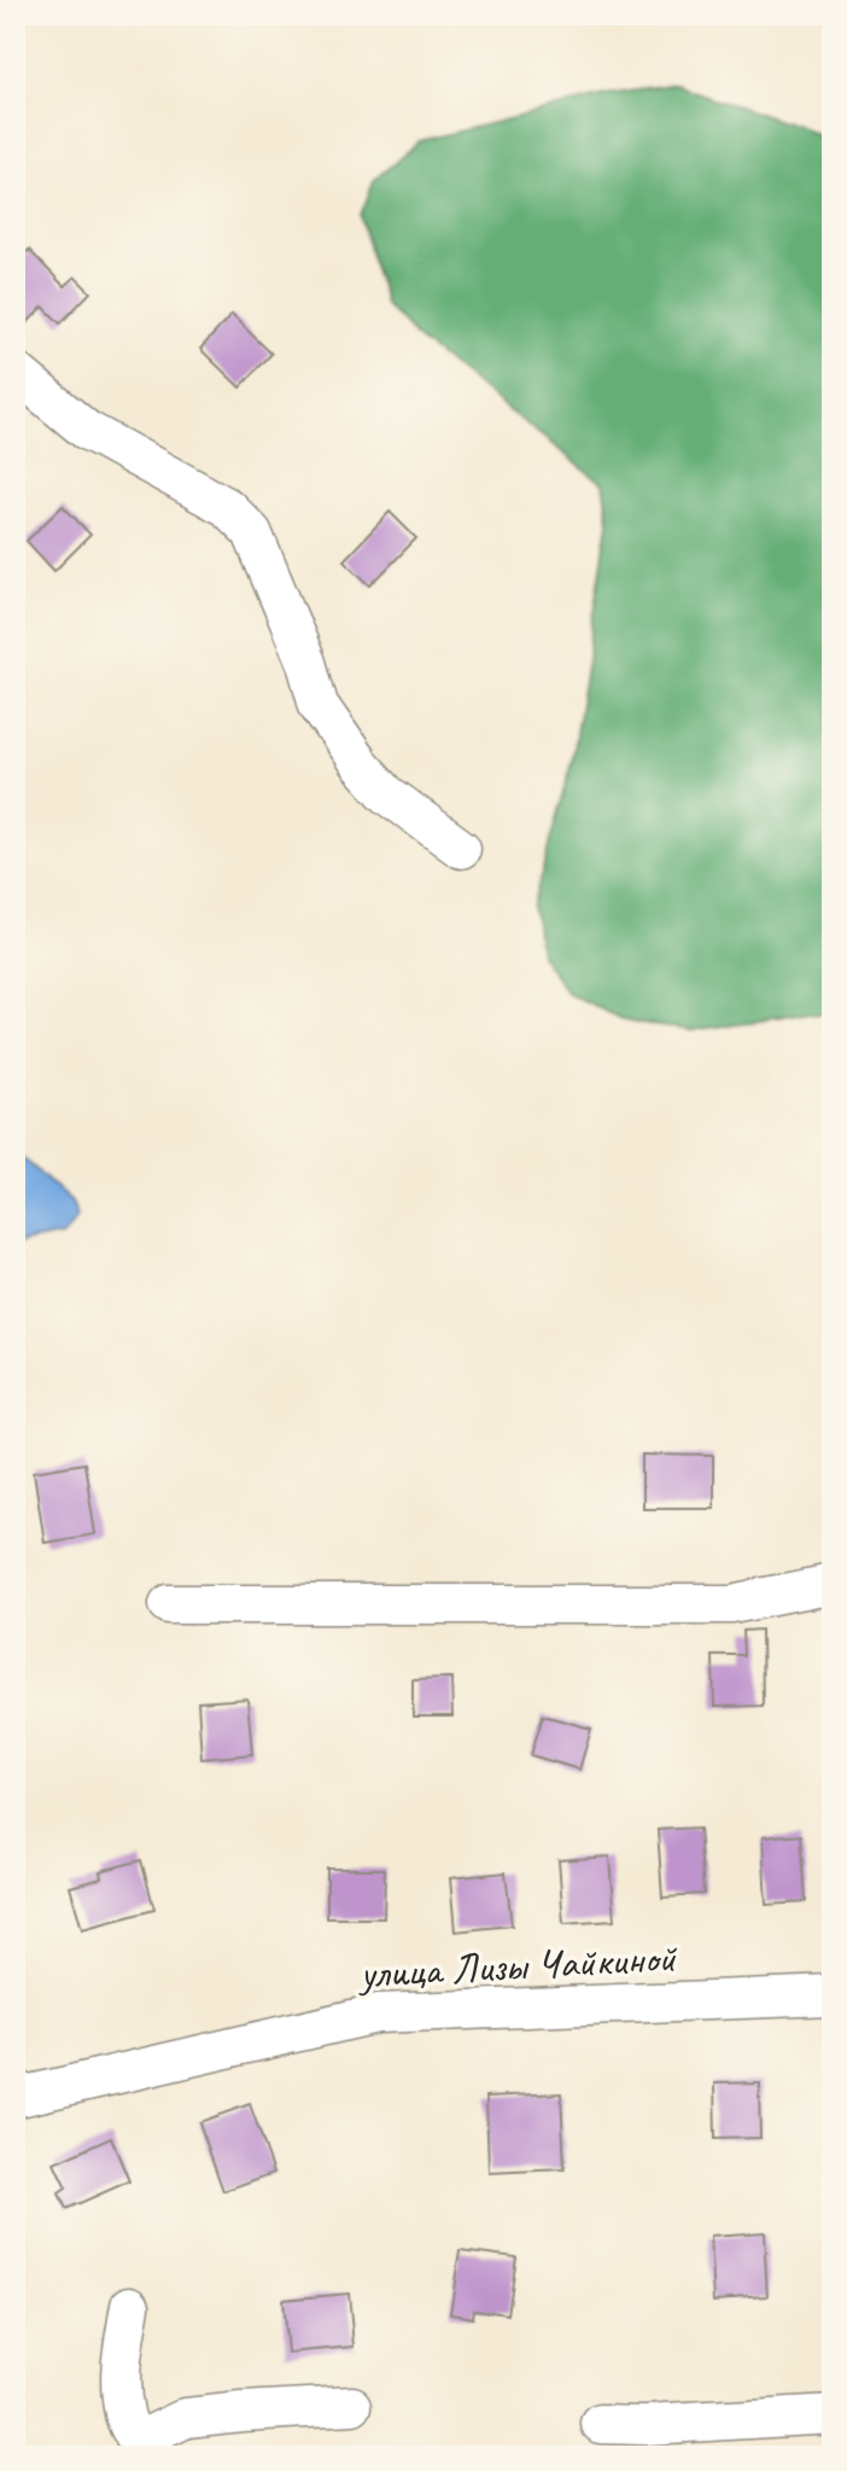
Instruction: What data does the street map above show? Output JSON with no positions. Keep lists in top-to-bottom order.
{
  "streets": {
    "street": ["улица Лизы Чайкиной"]
  }
}
